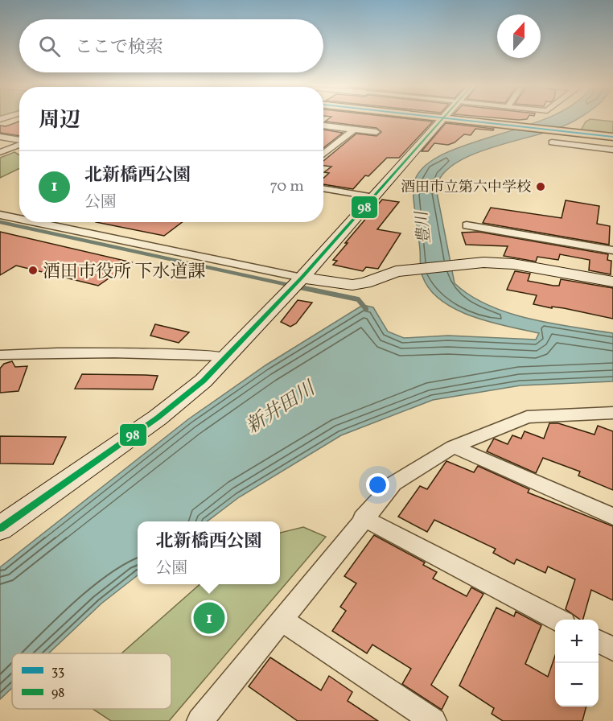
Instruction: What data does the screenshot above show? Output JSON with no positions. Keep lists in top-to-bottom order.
{
  "water": ["豊川", "新井田川"],
  "places": ["酒田市立第六中学校", "酒田市役所 下水道課"],
  "lines": ["transit line 33", "transit line 98"],
  "legend": ["33", "98"],
  "north": "top",
  "page": {
    "search": "ここで検索",
    "heading": "周辺",
    "list": [
      {
        "mark": "1",
        "name": "北新橋西公園",
        "note": "公園",
        "value": "70 m"
      }
    ],
    "popup": ["北新橋西公園", "公園"],
    "pins": "1",
    "map_buttons": ["+", "−"]
  }
}
